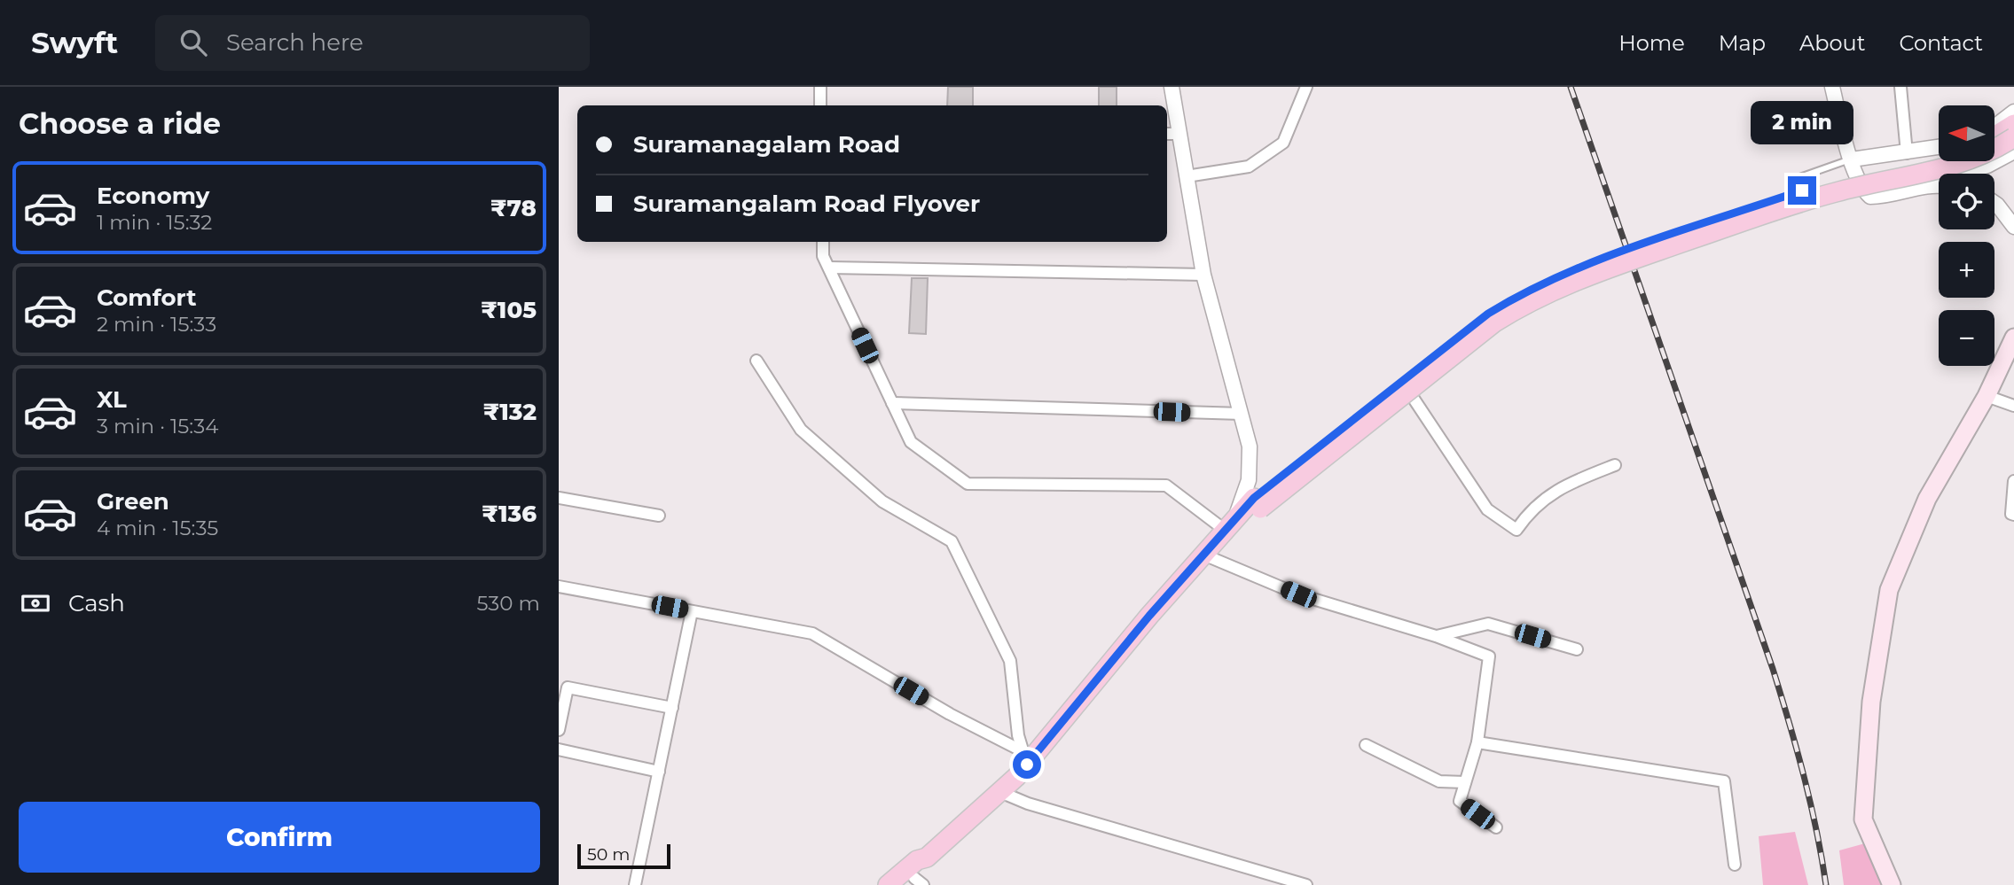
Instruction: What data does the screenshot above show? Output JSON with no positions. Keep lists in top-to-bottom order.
{
  "scale_bar": "50 m",
  "north": "left",
  "page": {
    "header": "Swyft",
    "search": "Search here",
    "nav": [
      "Home",
      "Map",
      "About",
      "Contact"
    ],
    "heading": "Choose a ride",
    "bubble": "2 min",
    "map_buttons": ["+", "−"],
    "banner": ["Suramanagalam Road", "Suramangalam Road Flyover"],
    "list": [
      {
        "name": "Economy",
        "note": "1 min · 15:32",
        "value": "₹78"
      },
      {
        "name": "Comfort",
        "note": "2 min · 15:33",
        "value": "₹105"
      },
      {
        "name": "XL",
        "note": "3 min · 15:34",
        "value": "₹132"
      },
      {
        "name": "Green",
        "note": "4 min · 15:35",
        "value": "₹136"
      }
    ],
    "pay": ["Cash", "530 m"],
    "buttons": "Confirm",
    "scale": "50 m"
  }
}
